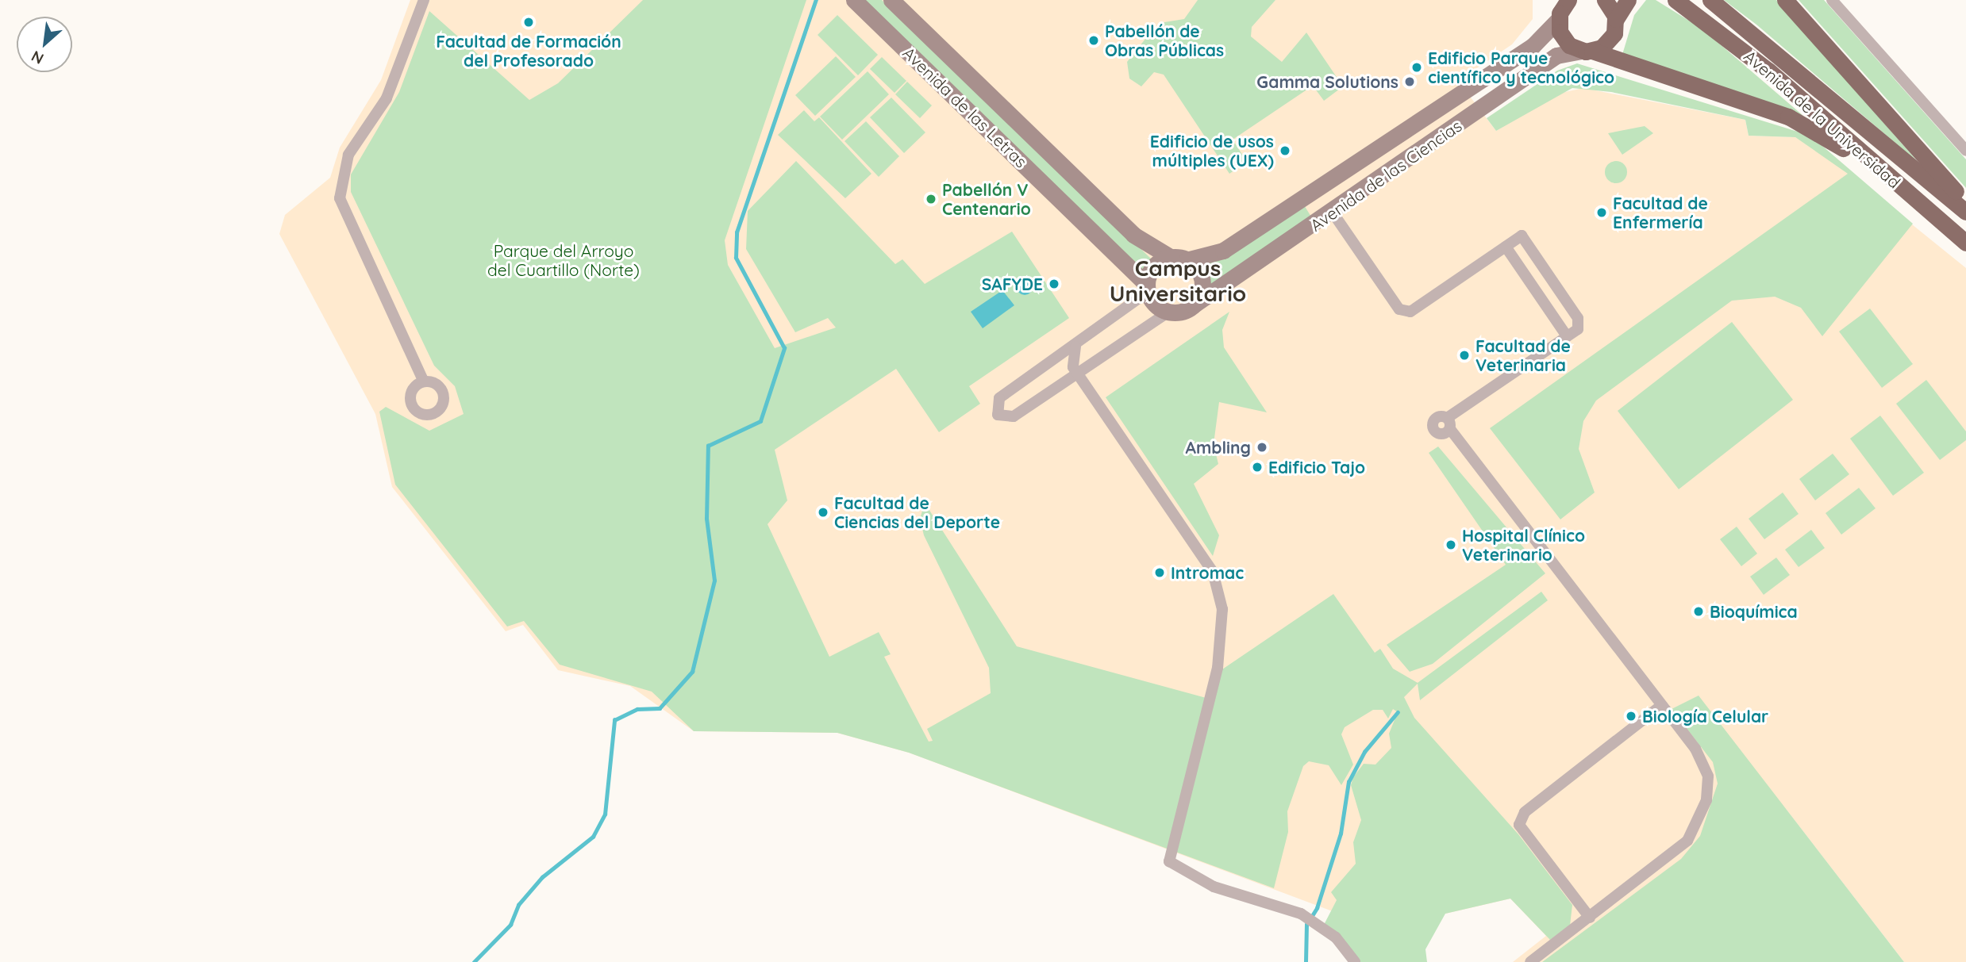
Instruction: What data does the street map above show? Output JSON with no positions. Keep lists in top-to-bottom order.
{
  "streets": {
    "highway": ["Avenida de la Universidad"],
    "main road": ["Avenida de las Letras", "Avenida de las Ciencias"]
  },
  "crossings": [
    ["Avenida de las Letras", "Avenida de las Ciencias"]
  ],
  "districts": ["Campus Universitario"],
  "parks": ["Parque del Arroyo del Cuartillo (Norte)"],
  "places": [
    "Facultad de Formación del Profesorado",
    "Pabellón de Obras Públicas",
    "Edificio Parque científico y tecnológico",
    "Gamma Solutions",
    "Edificio de usos múltiples (UEX)",
    "Pabellón V Centenario",
    "Facultad de Enfermería",
    "SAFYDE",
    "Facultad de Veterinaria",
    "Ambling",
    "Edificio Tajo",
    "Facultad de Ciencias del Deporte",
    "Hospital Clínico Veterinario",
    "Intromac",
    "Bioquímica",
    "Biología Celular"
  ],
  "north": "bottom left"
}
